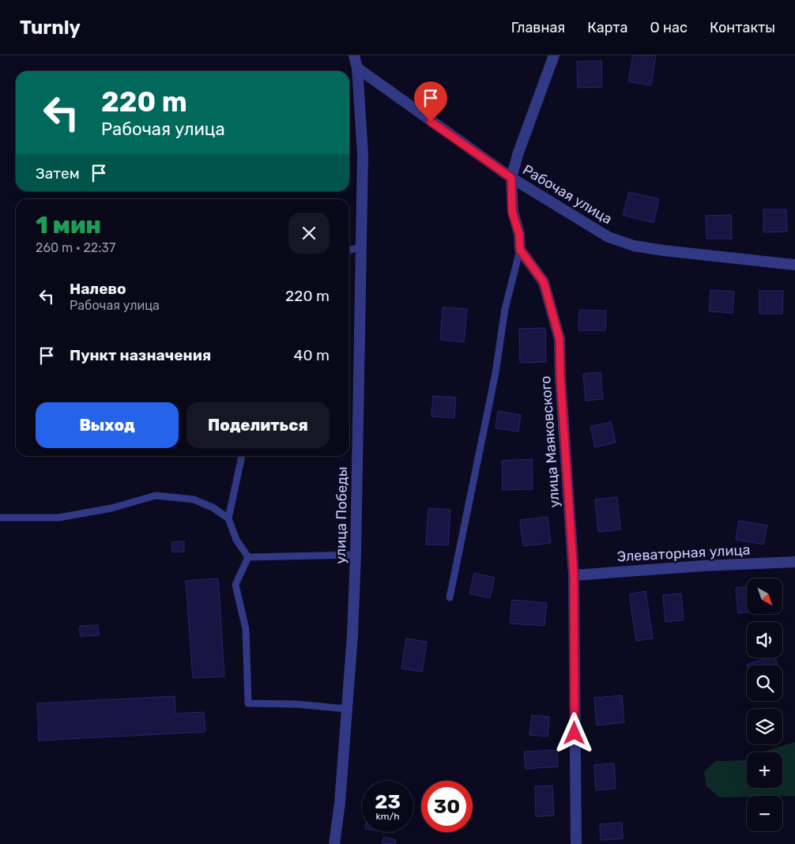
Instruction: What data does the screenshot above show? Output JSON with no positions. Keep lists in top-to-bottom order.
{
  "streets": {
    "street": [
      "Рабочая улица",
      "улица Маяковского",
      "улица Победы",
      "Элеваторная улица"
    ]
  },
  "crossings": [
    ["Рабочая улица", "улица Победы"],
    ["улица Маяковского", "Элеваторная улица"]
  ],
  "north": "bottom right",
  "page": {
    "header": "Turnly",
    "nav": [
      "Главная",
      "Карта",
      "О нас",
      "Контакты"
    ],
    "turn": ["220 m", "Рабочая улица"],
    "then": "Затем",
    "heading": ["1 мин", "260 m · 22:37"],
    "list": [
      {
        "name": "Налево",
        "note": "Рабочая улица",
        "value": "220 m"
      },
      {
        "name": "Пункт назначения",
        "value": "40 m"
      }
    ],
    "buttons": ["Выход", "Поделиться"],
    "map_buttons": ["+", "−"],
    "speed": "23 km/h",
    "limit": "30"
  }
}
